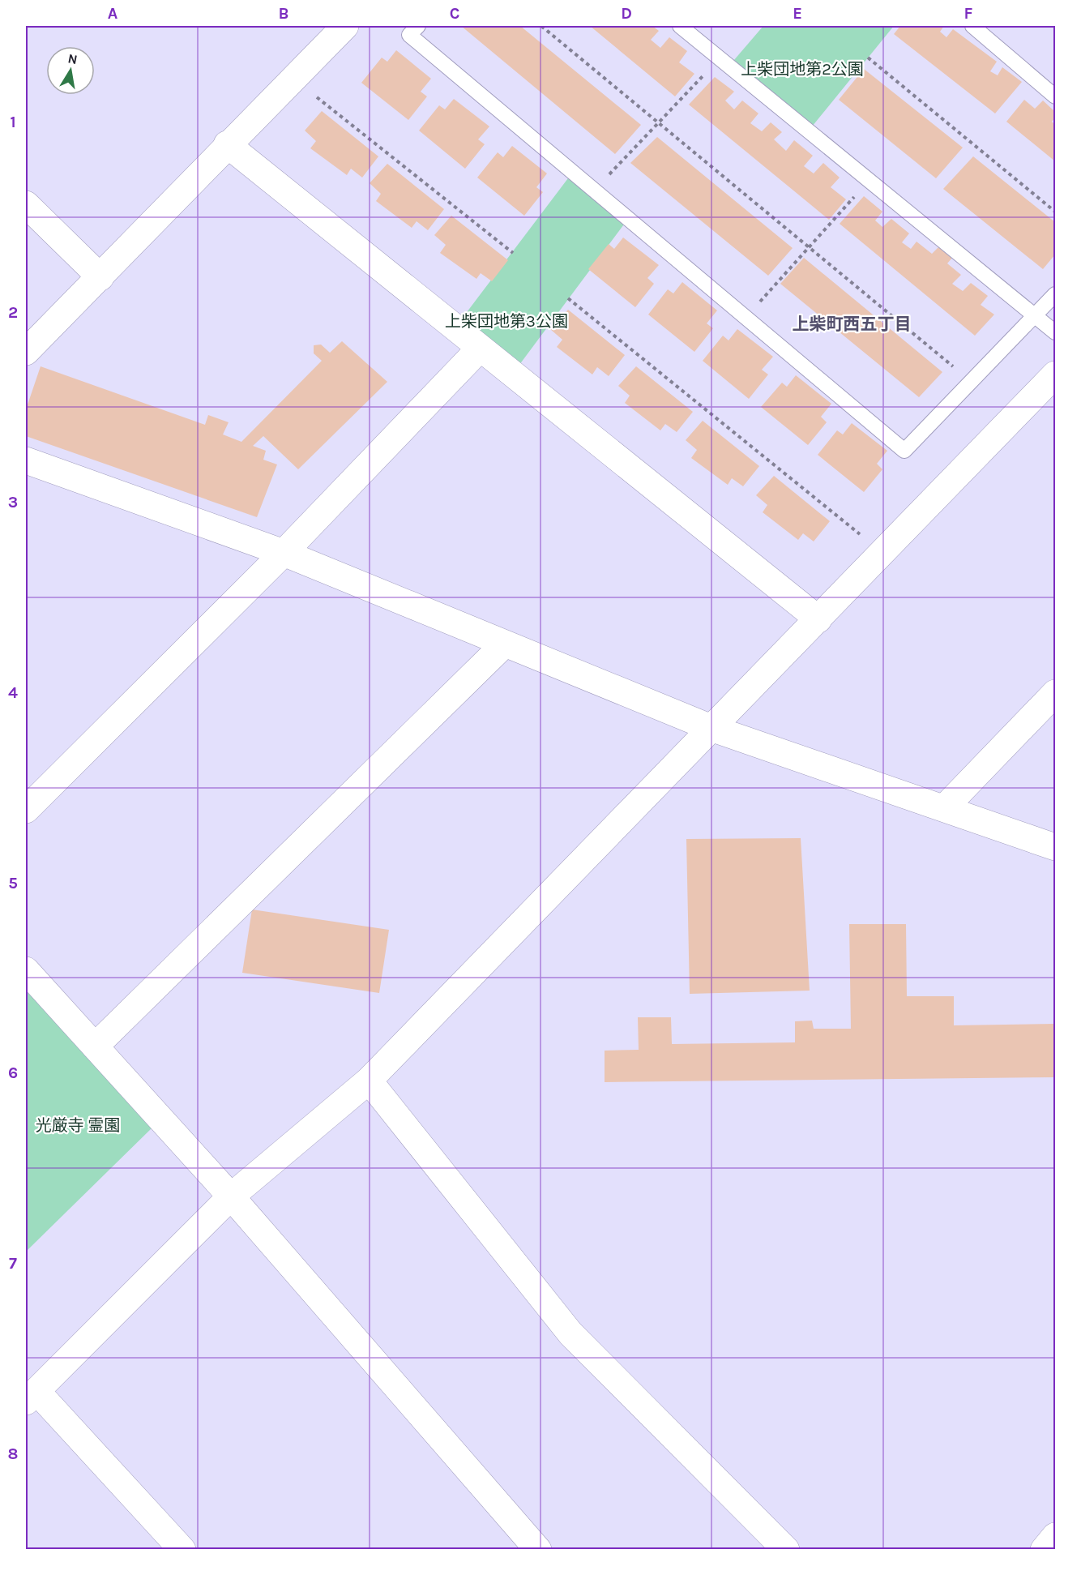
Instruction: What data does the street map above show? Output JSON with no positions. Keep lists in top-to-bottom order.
{
  "districts": ["上柴町西五丁目"],
  "parks": ["上柴団地第2公園", "上柴団地第3公園", "光厳寺 霊園"],
  "north": "top",
  "grid": {
    "columns": [
      "A",
      "B",
      "C",
      "D",
      "E",
      "F"
    ],
    "rows": [
      "1",
      "2",
      "3",
      "4",
      "5",
      "6",
      "7",
      "8"
    ]
  }
}
